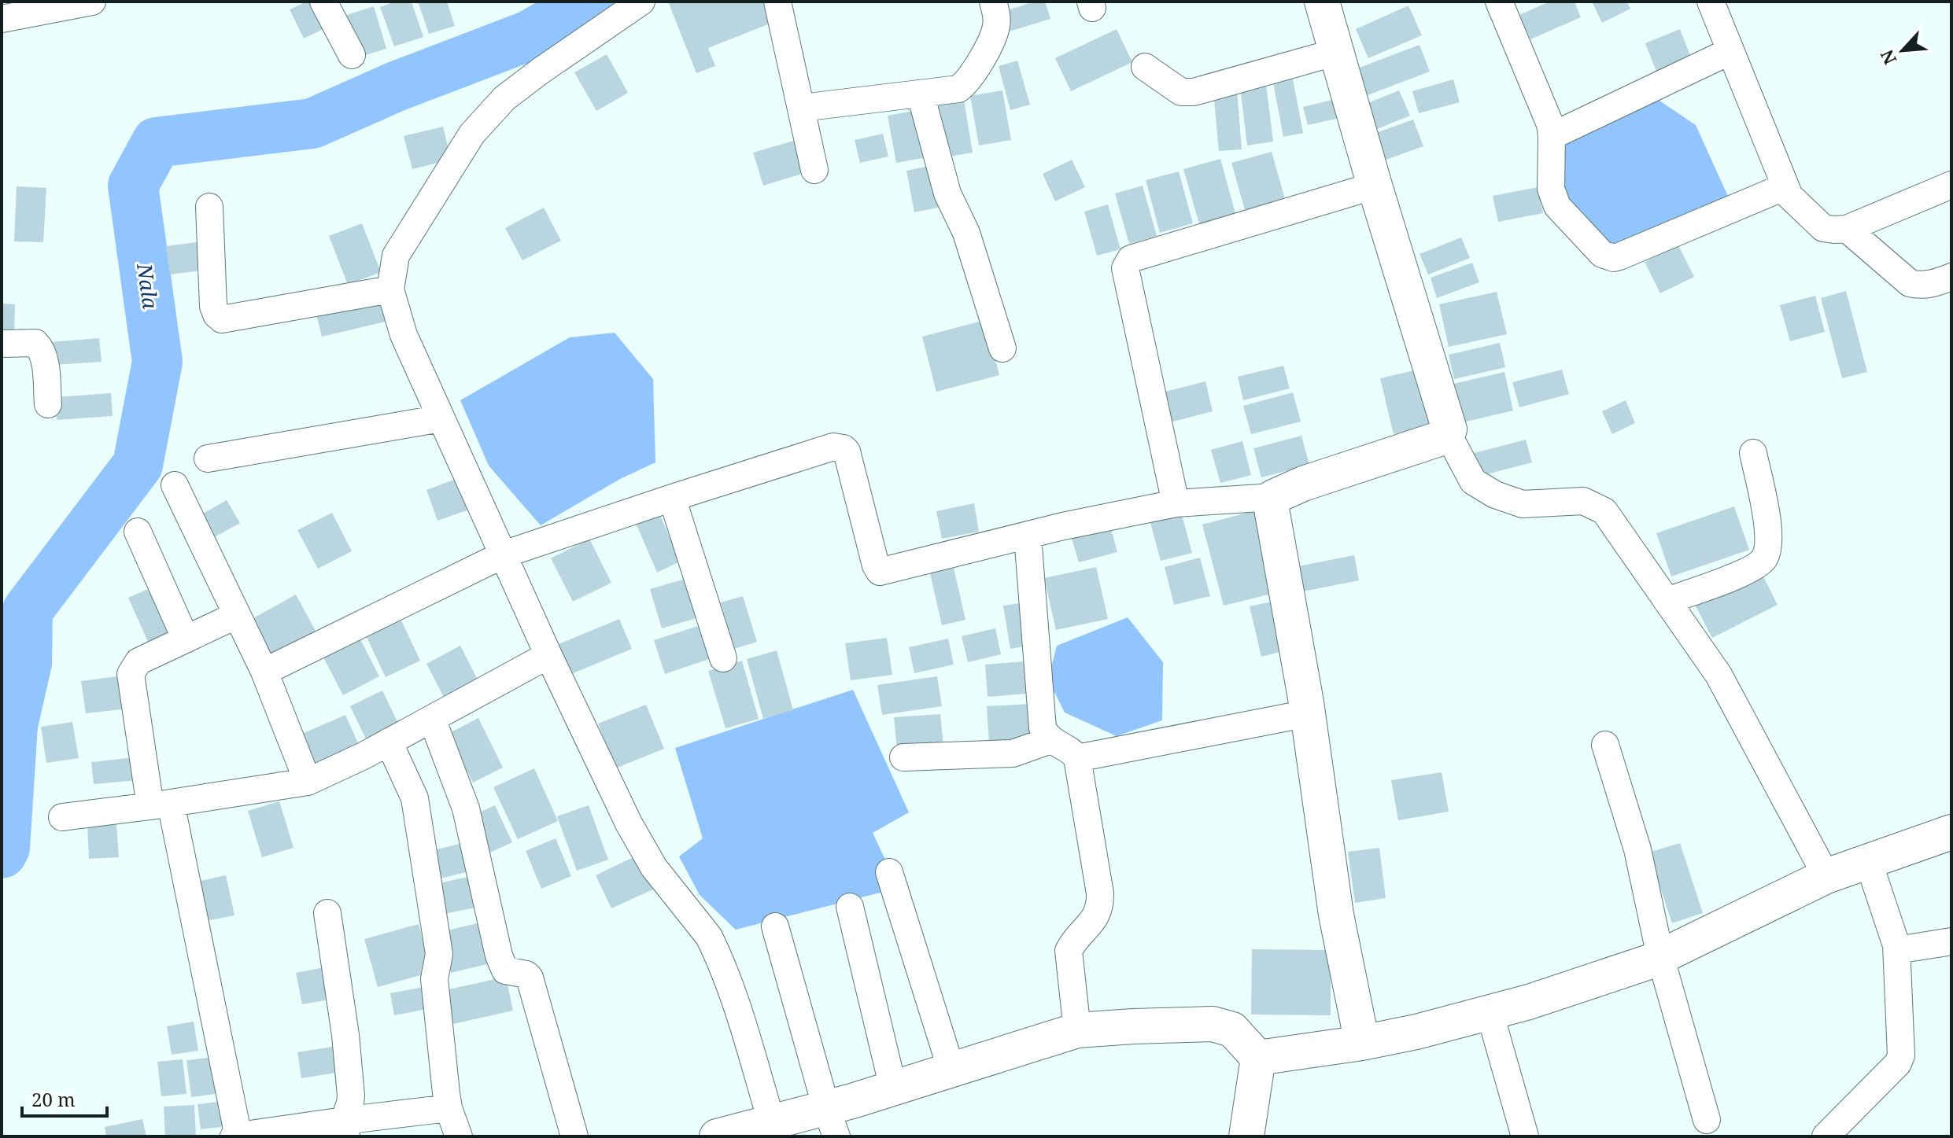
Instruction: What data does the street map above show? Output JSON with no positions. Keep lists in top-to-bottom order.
{
  "water": ["Nala"],
  "scale_bar": "20 m",
  "north": "bottom left"
}
